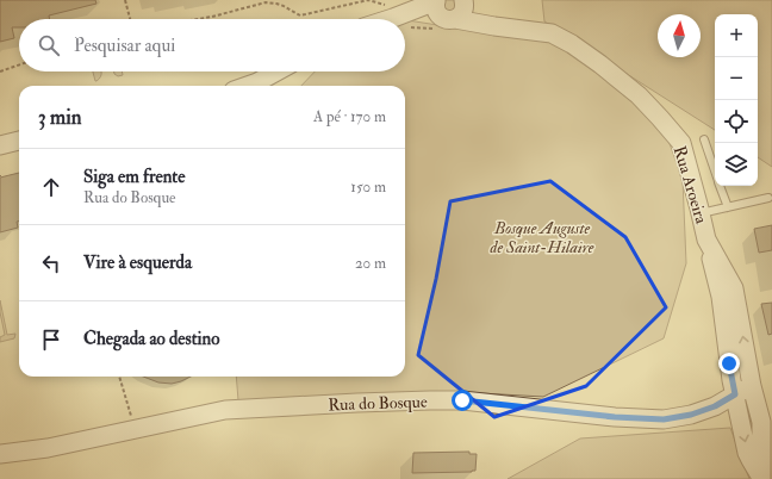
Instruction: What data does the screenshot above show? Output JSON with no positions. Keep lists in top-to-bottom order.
{
  "streets": {
    "street": ["Rua Aroeira", "Rua do Bosque"]
  },
  "parks": ["Bosque Auguste de Saint-Hilaire"],
  "north": "top",
  "page": {
    "map_buttons": ["+", "−"],
    "search": "Pesquisar aqui",
    "heading": ["3 min", "A pé · 170 m"],
    "list": [
      ["Siga em frente", "Rua do Bosque", "150 m"],
      ["Vire à esquerda", "20 m"],
      "Chegada ao destino"
    ]
  }
}
